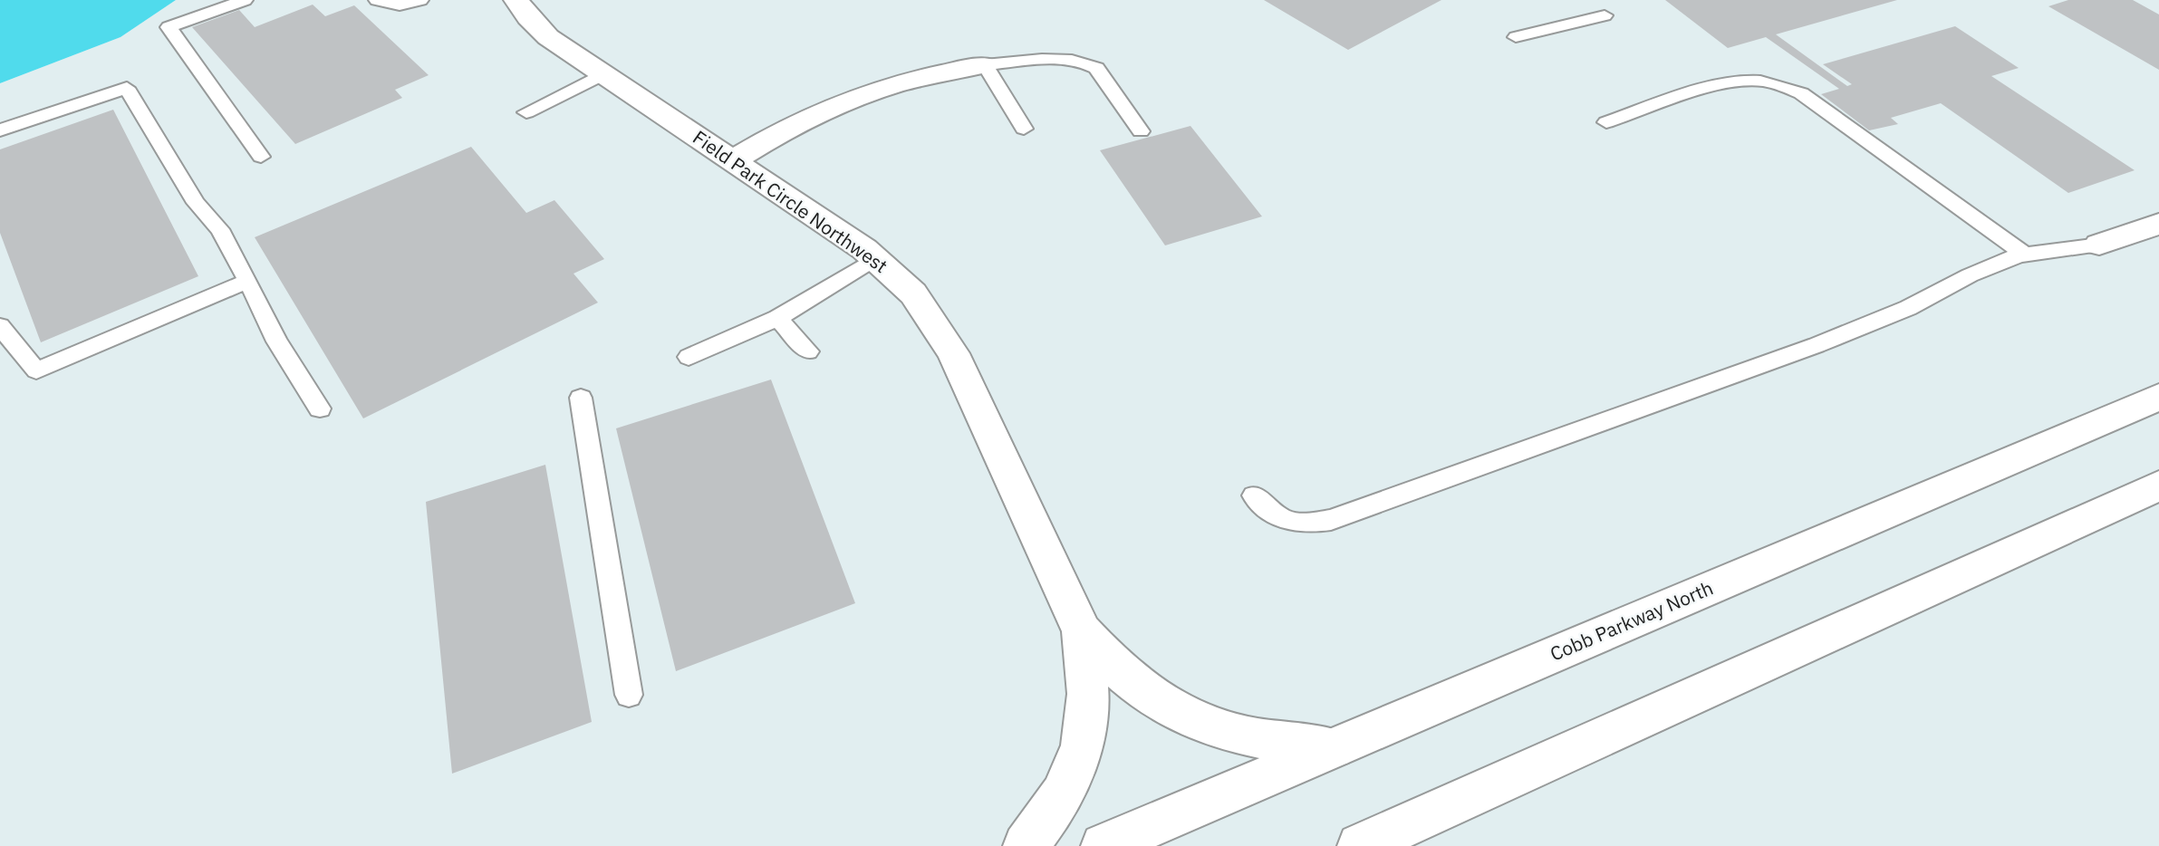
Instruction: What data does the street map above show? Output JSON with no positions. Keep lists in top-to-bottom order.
{
  "streets": {
    "street": ["Field Park Circle Northwest", "Cobb Parkway North"]
  },
  "crossings": [
    ["Field Park Circle Northwest", "Cobb Parkway North"]
  ]
}
